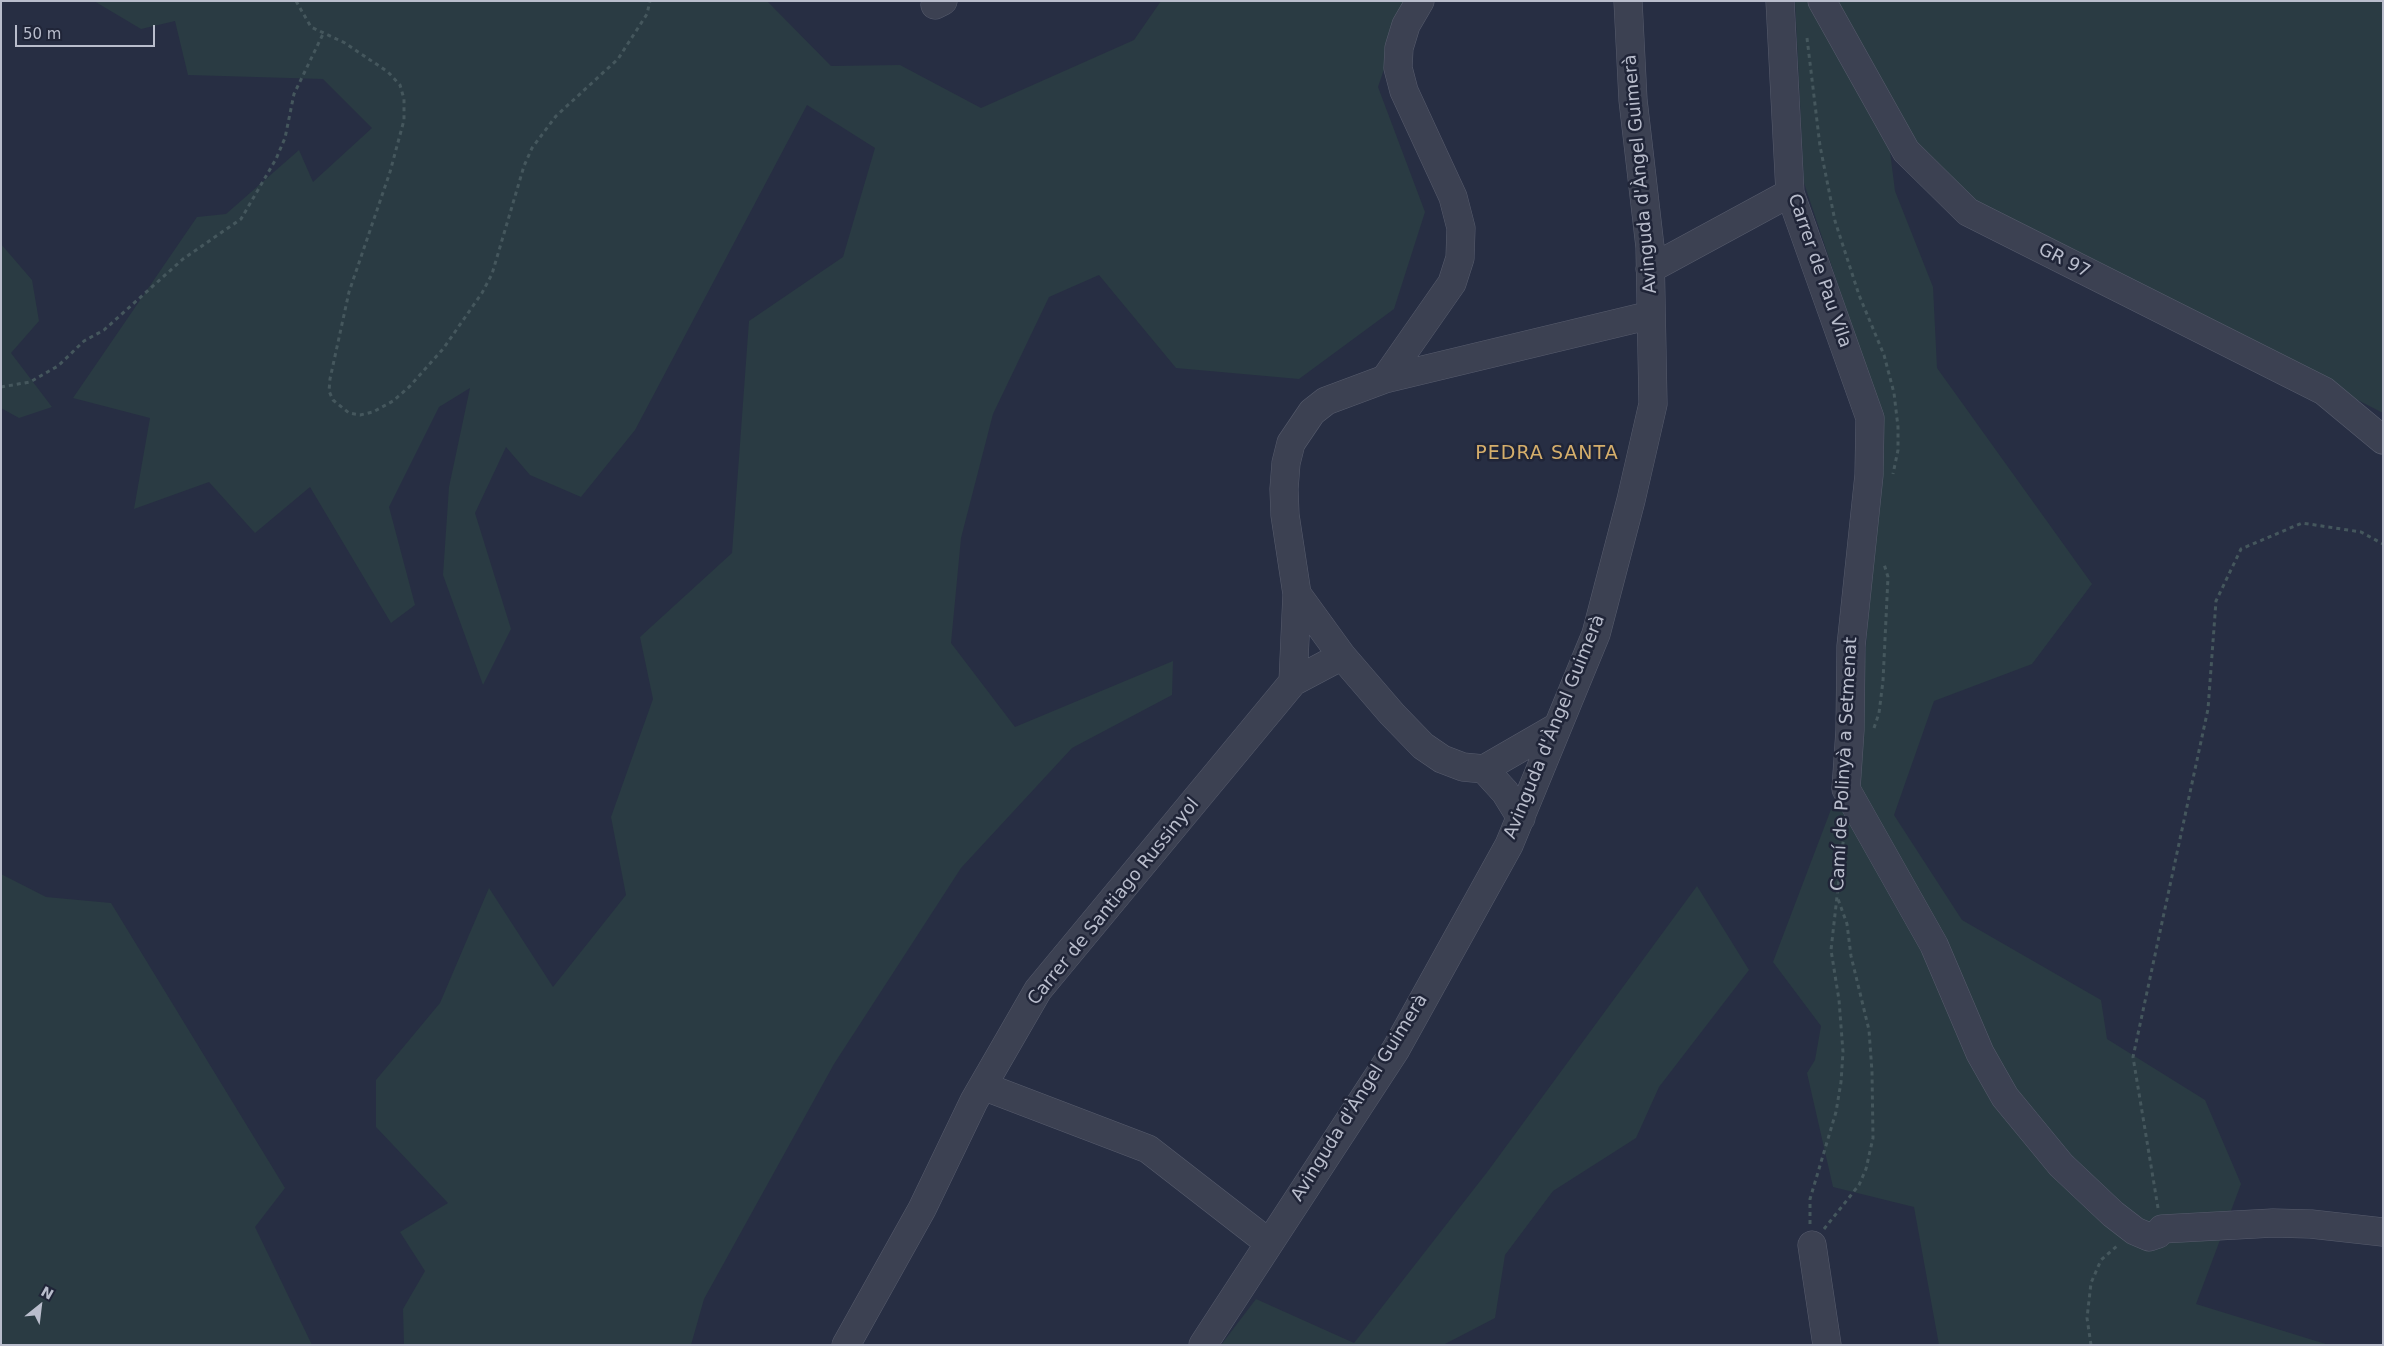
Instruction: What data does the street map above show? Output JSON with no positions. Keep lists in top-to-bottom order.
{
  "streets": {
    "street": [
      "Avinguda d'Àngel Guimerà",
      "GR 97",
      "Carrer de Pau Vila",
      "Camí de Polinyà a Setmenat",
      "Carrer de Santiago Russinyol"
    ]
  },
  "crossings": [
    ["Carrer de Pau Vila", "Camí de Polinyà a Setmenat"]
  ],
  "districts": ["PEDRA SANTA"],
  "scale_bar": "50 m",
  "north": "top right"
}
